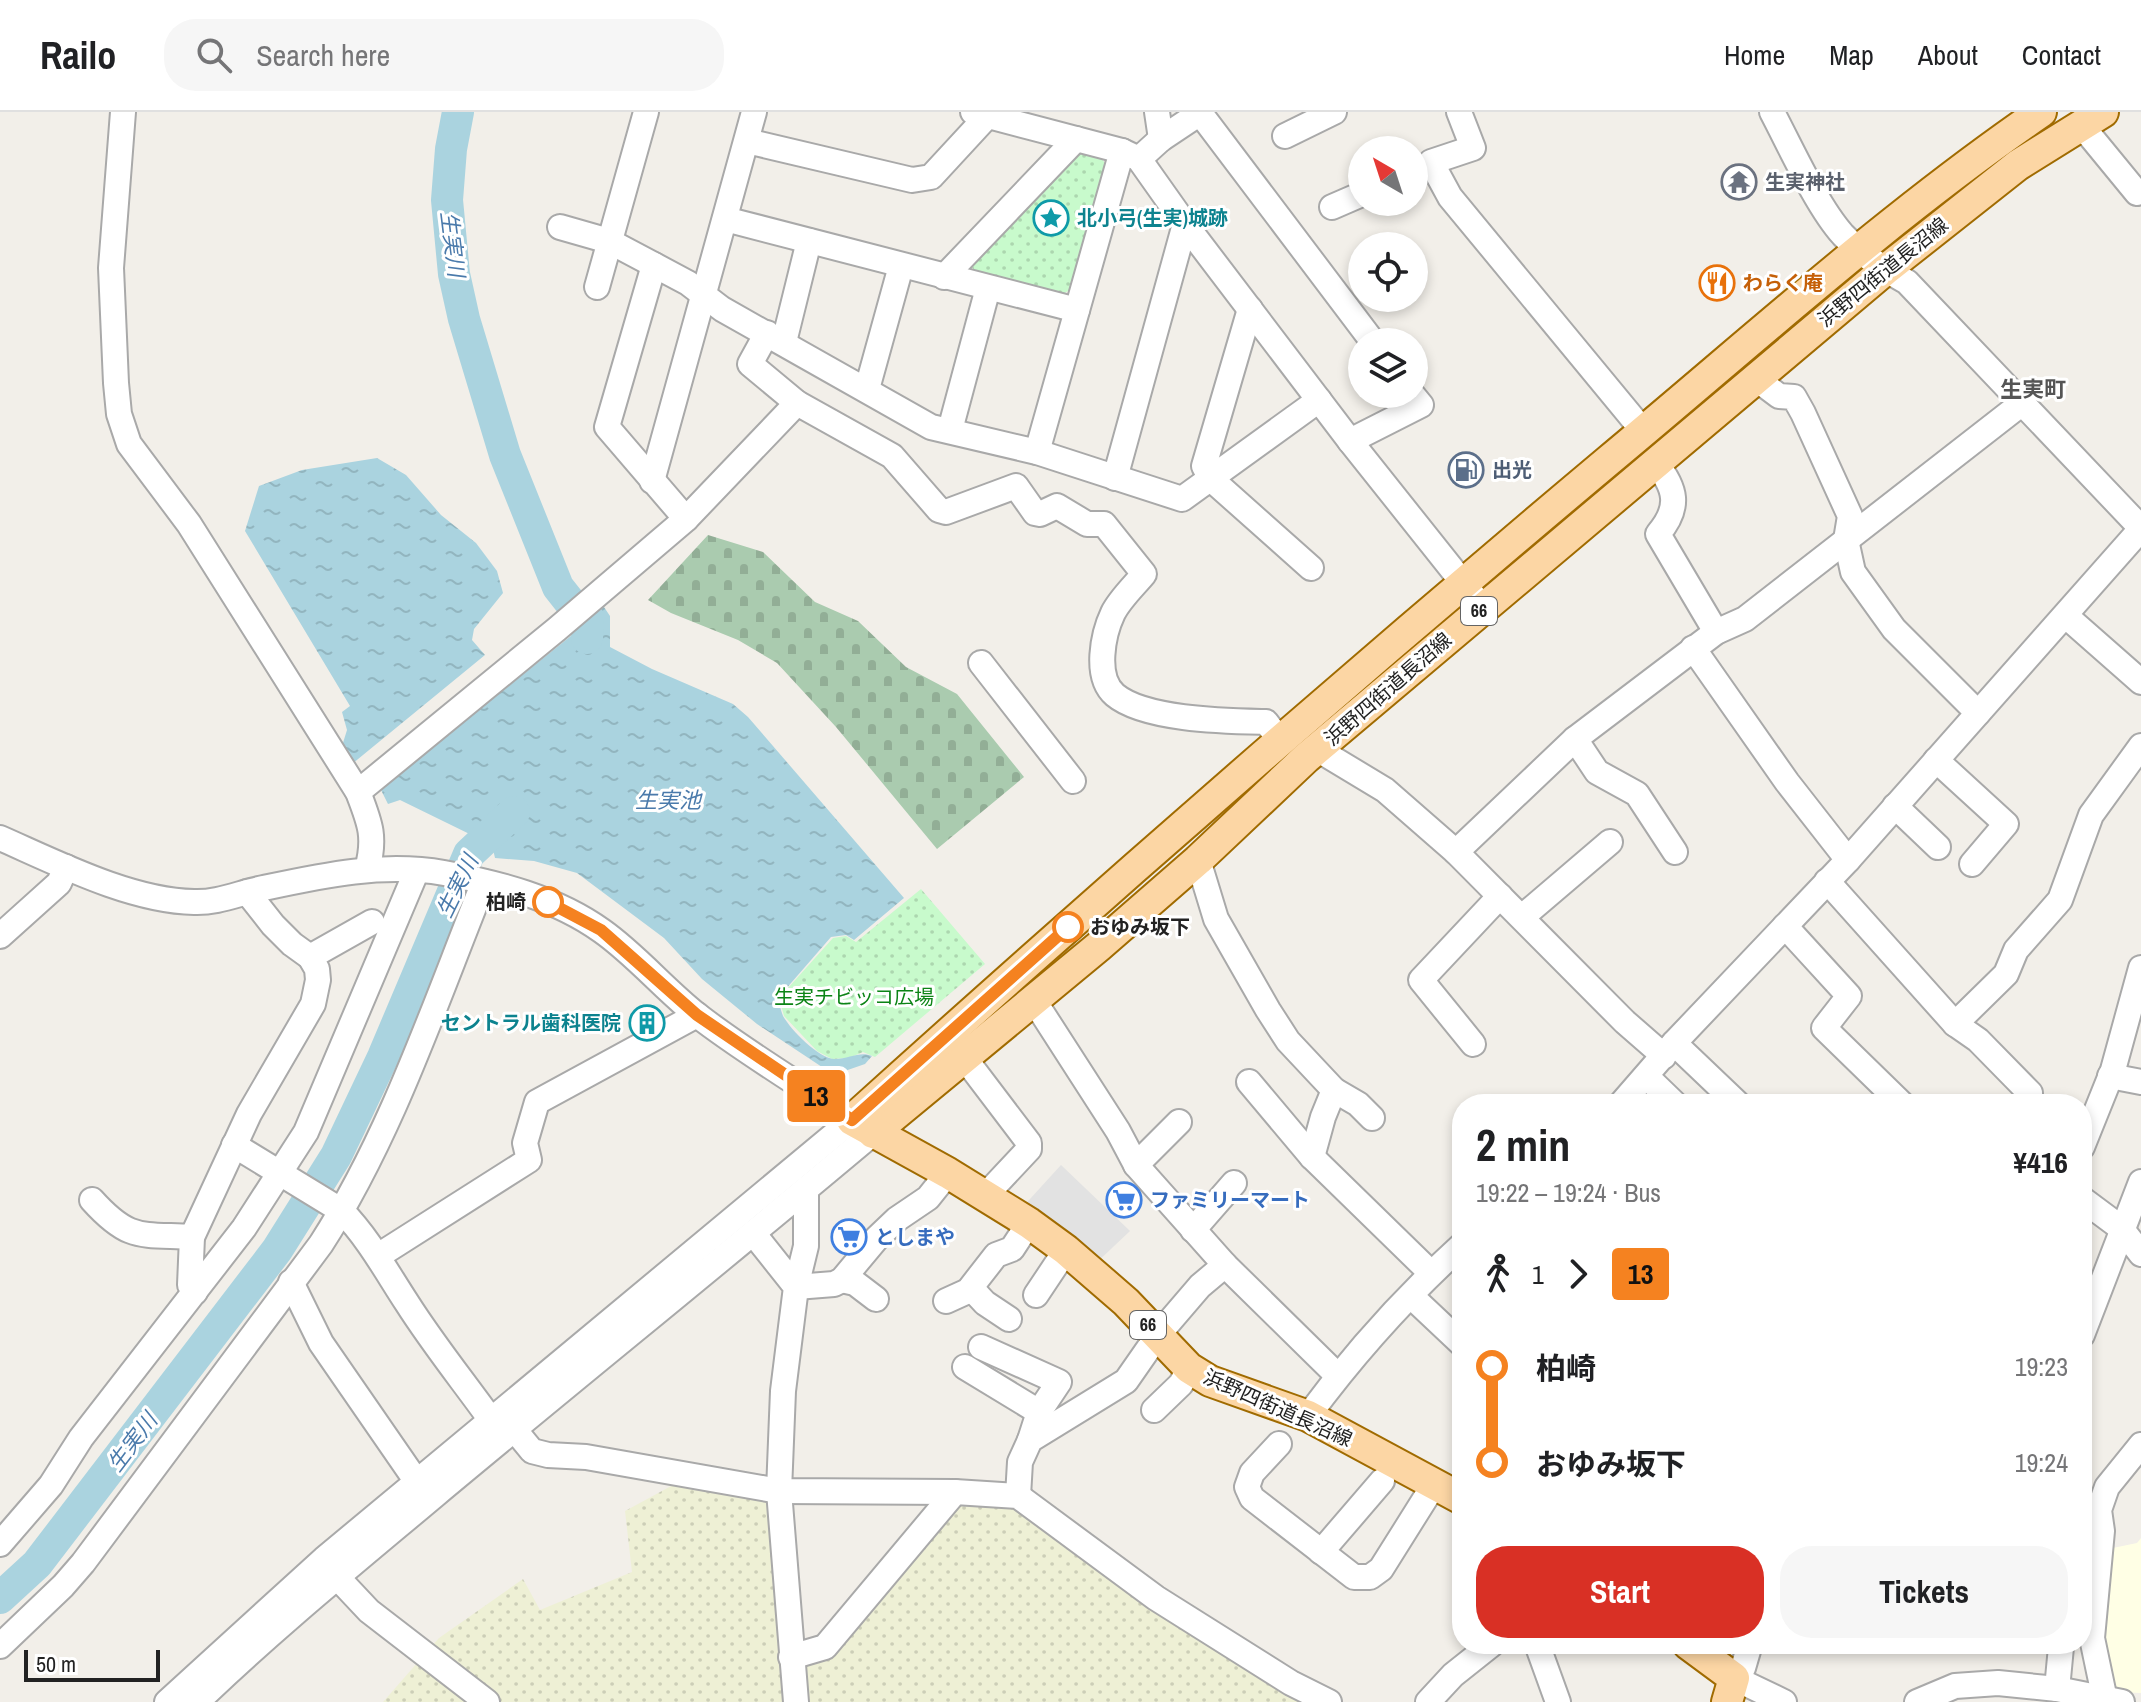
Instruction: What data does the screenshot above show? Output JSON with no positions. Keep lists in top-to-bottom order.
{
  "streets": {
    "main road": ["浜野四街道長沼線", "66"]
  },
  "districts": ["生実町"],
  "water": ["生実川", "生実池"],
  "parks": ["生実チビッコ広場"],
  "places": {
    "temple": ["生実神社"],
    "place": ["北小弓(生実)城跡"],
    "restaurant": ["わらく庵"],
    "fuel station": ["出光"],
    "other": ["柏崎", "おゆみ坂下"],
    "building": ["セントラル歯科医院"],
    "supermarket": ["ファミリーマート", "としまや"]
  },
  "lines": ["bus line 13"],
  "scale_bar": "50 m",
  "north": "top left",
  "page": {
    "header": "Railo",
    "search": "Search here",
    "nav": [
      "Home",
      "Map",
      "About",
      "Contact"
    ],
    "on_map": "13",
    "heading": ["2 min", "19:22 – 19:24 · Bus", "¥416"],
    "legs": ["1", "13"],
    "list": [
      {
        "name": "柏崎",
        "value": "19:23"
      },
      {
        "name": "おゆみ坂下",
        "value": "19:24"
      }
    ],
    "buttons": ["Start", "Tickets"],
    "scale": "50 m"
  }
}
